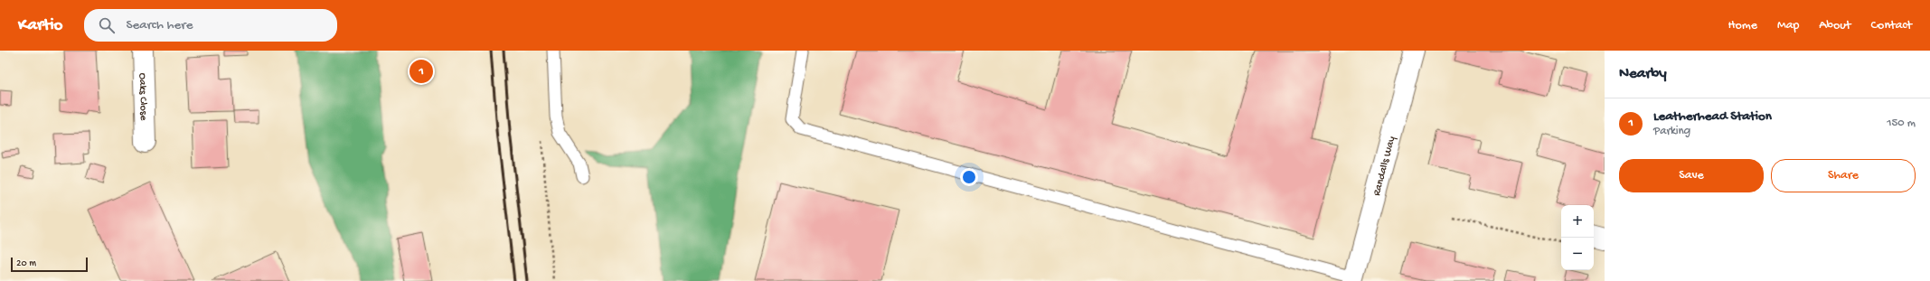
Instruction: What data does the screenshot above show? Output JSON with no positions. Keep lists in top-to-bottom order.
{
  "streets": {
    "street": ["Oaks Close", "Randalls Way"]
  },
  "scale_bar": "20 m",
  "page": {
    "header": "Kartio",
    "search": "Search here",
    "nav": [
      "Home",
      "Map",
      "About",
      "Contact"
    ],
    "heading": "Nearby",
    "pins": "1",
    "list": [
      {
        "mark": "1",
        "name": "Leatherhead Station",
        "note": "Parking",
        "value": "150 m"
      }
    ],
    "buttons": ["Save", "Share"],
    "map_buttons": ["+", "−"],
    "scale": "20 m"
  }
}
